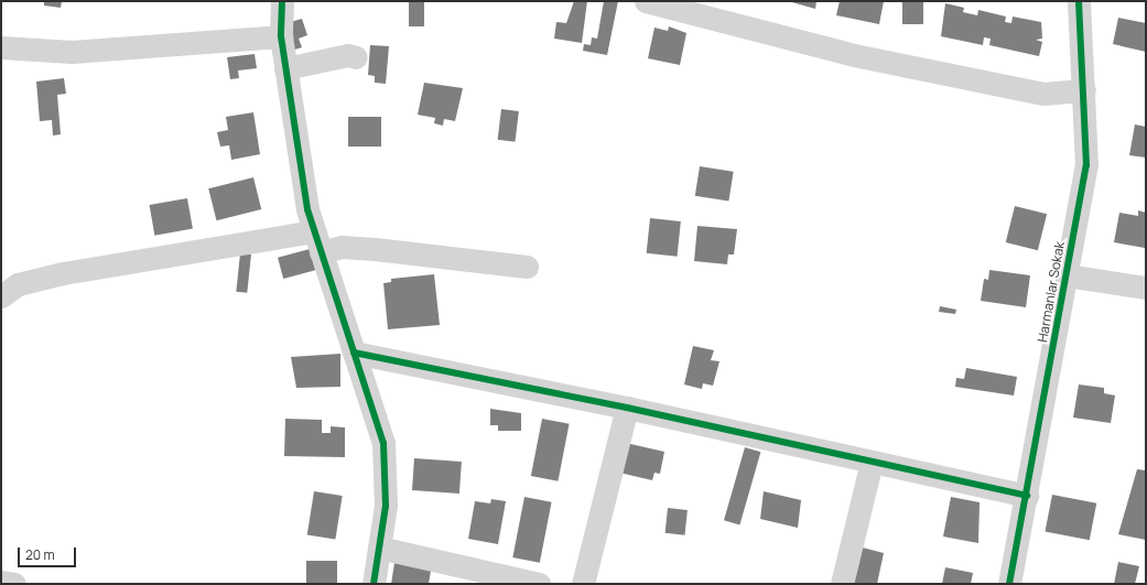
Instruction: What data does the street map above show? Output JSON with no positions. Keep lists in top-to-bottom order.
{
  "streets": {
    "street": ["Harmanlar Sokak"]
  },
  "scale_bar": "20 m"
}
